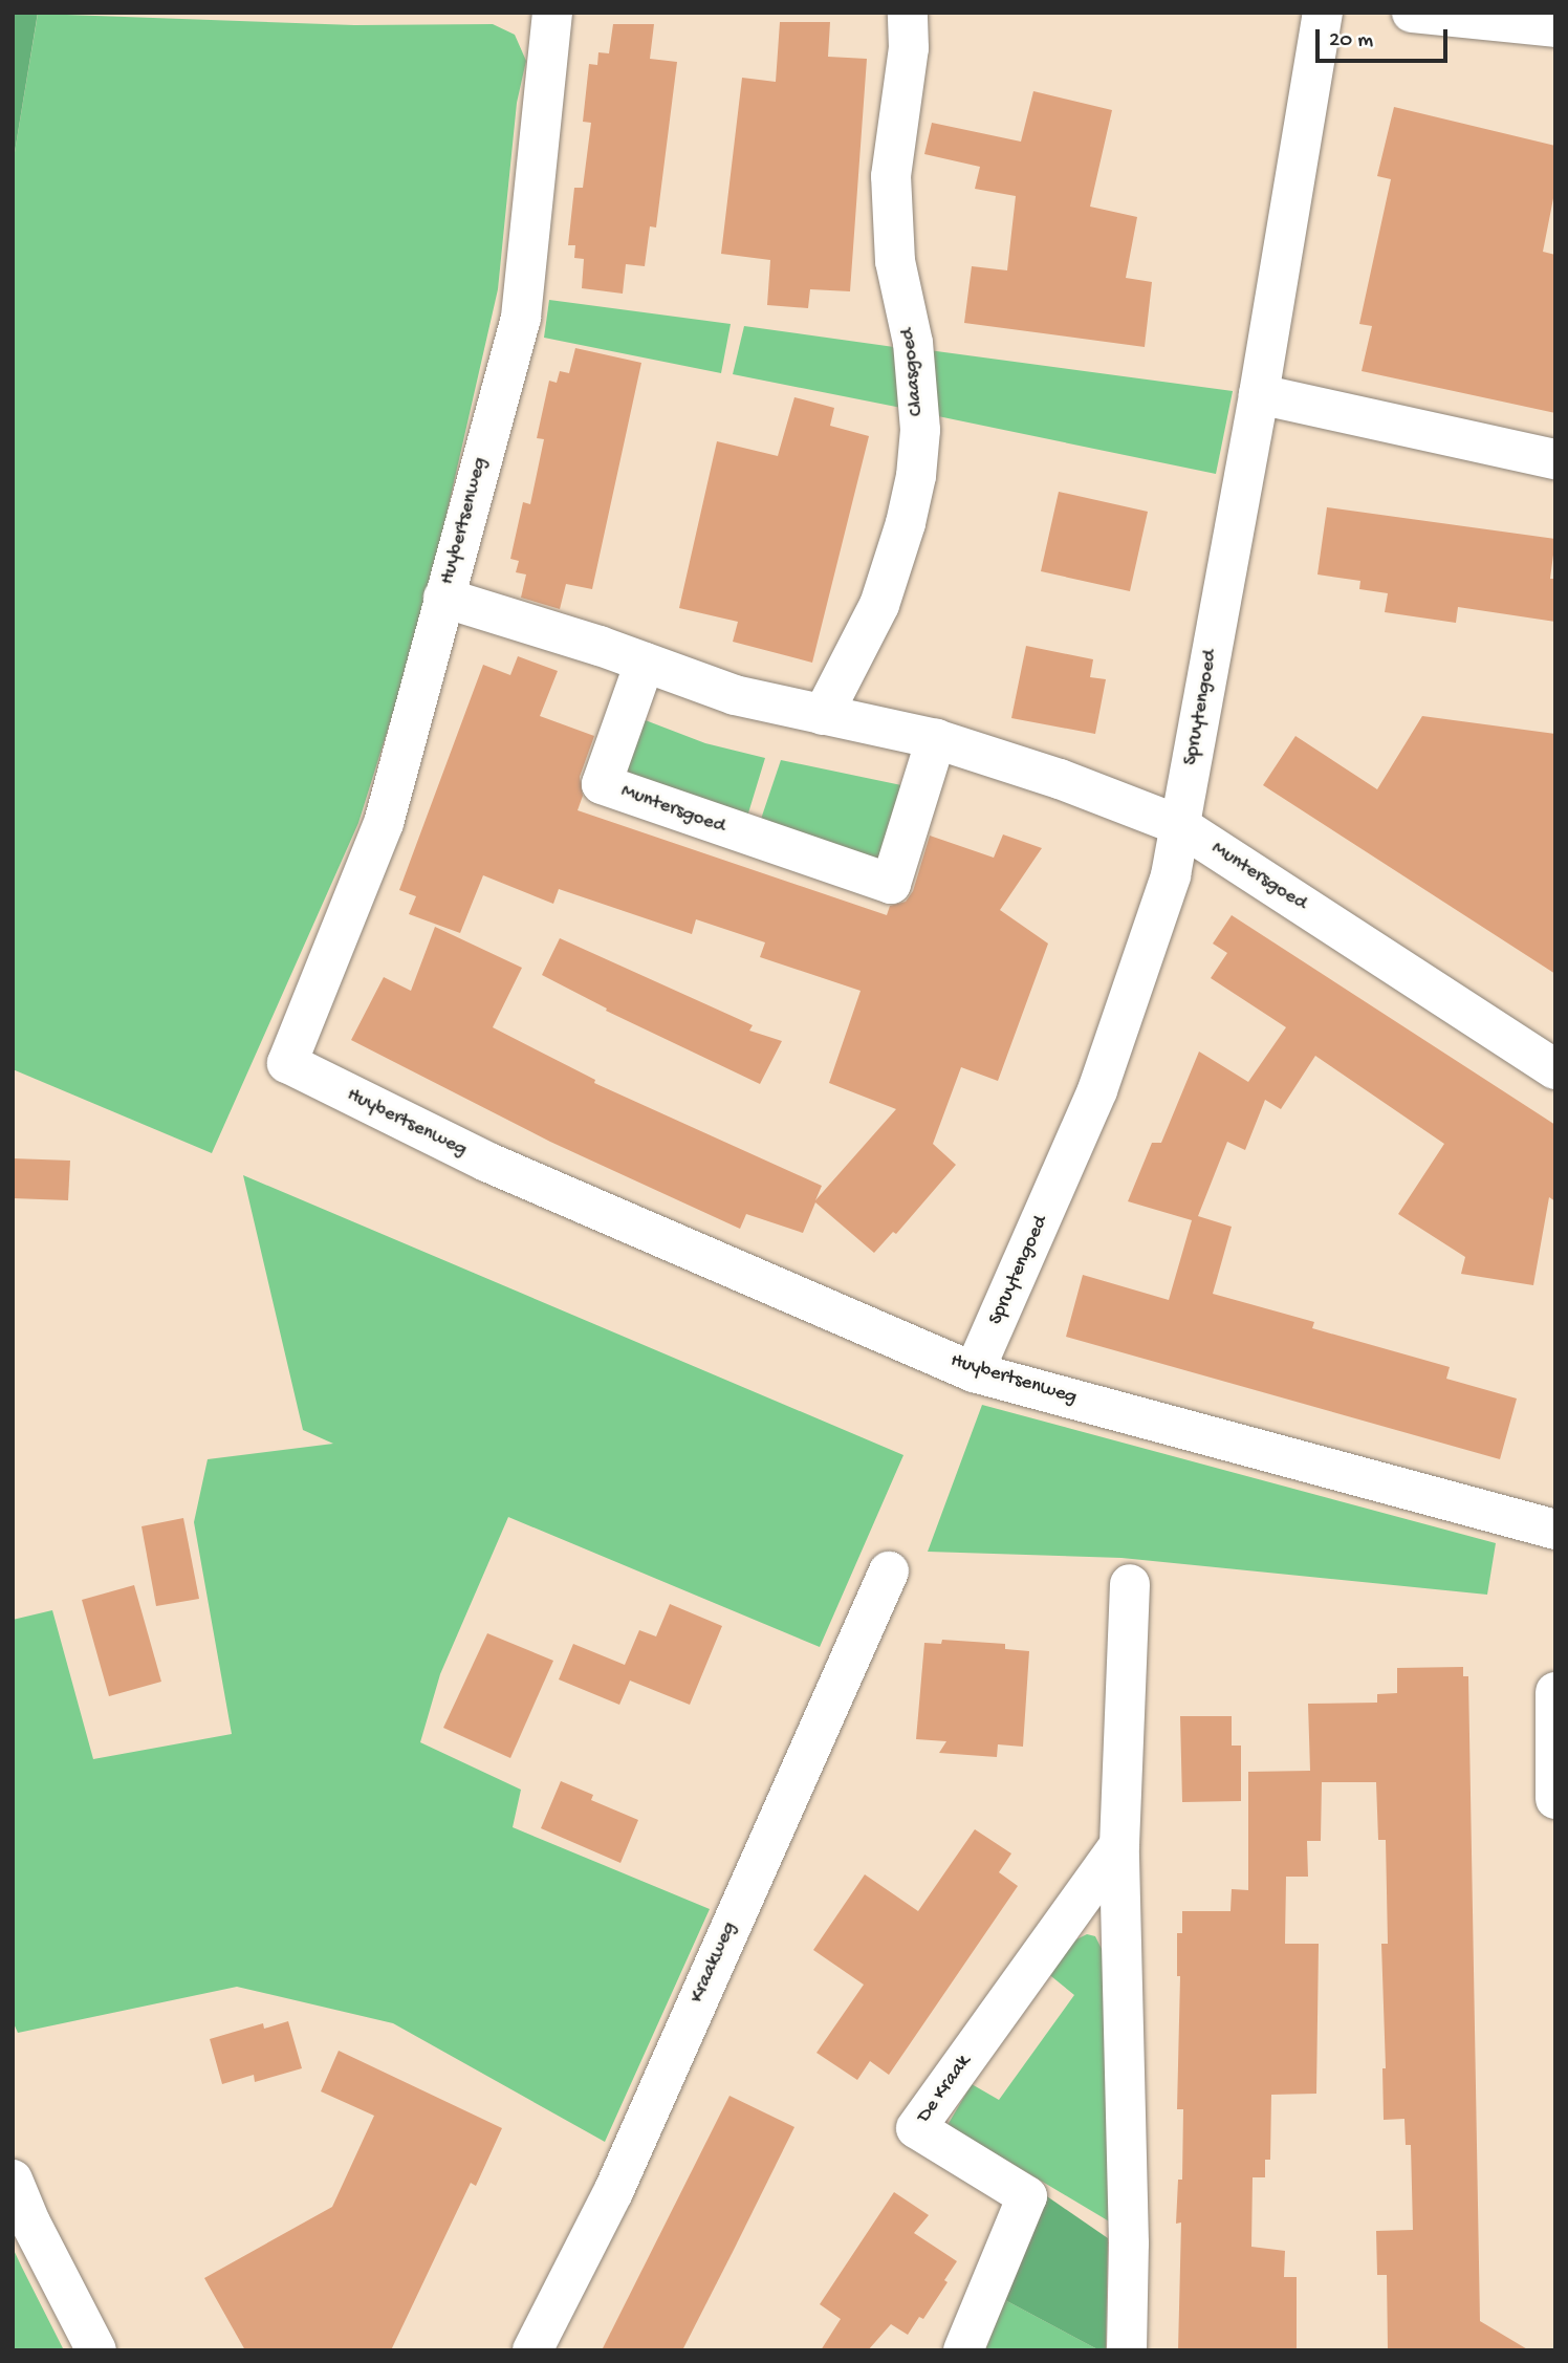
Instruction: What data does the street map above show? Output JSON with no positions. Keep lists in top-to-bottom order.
{
  "streets": {
    "street": [
      "Claasgoed",
      "Huybertsenweg",
      "Spruytengoed",
      "Muntersgoed",
      "Kraakweg",
      "De Kraak"
    ]
  },
  "crossings": [
    ["Claasgoed", "Muntersgoed"],
    ["Huybertsenweg", "Spruytengoed"],
    ["Huybertsenweg", "Muntersgoed"],
    ["Spruytengoed", "Muntersgoed"]
  ],
  "scale_bar": "20 m"
}
